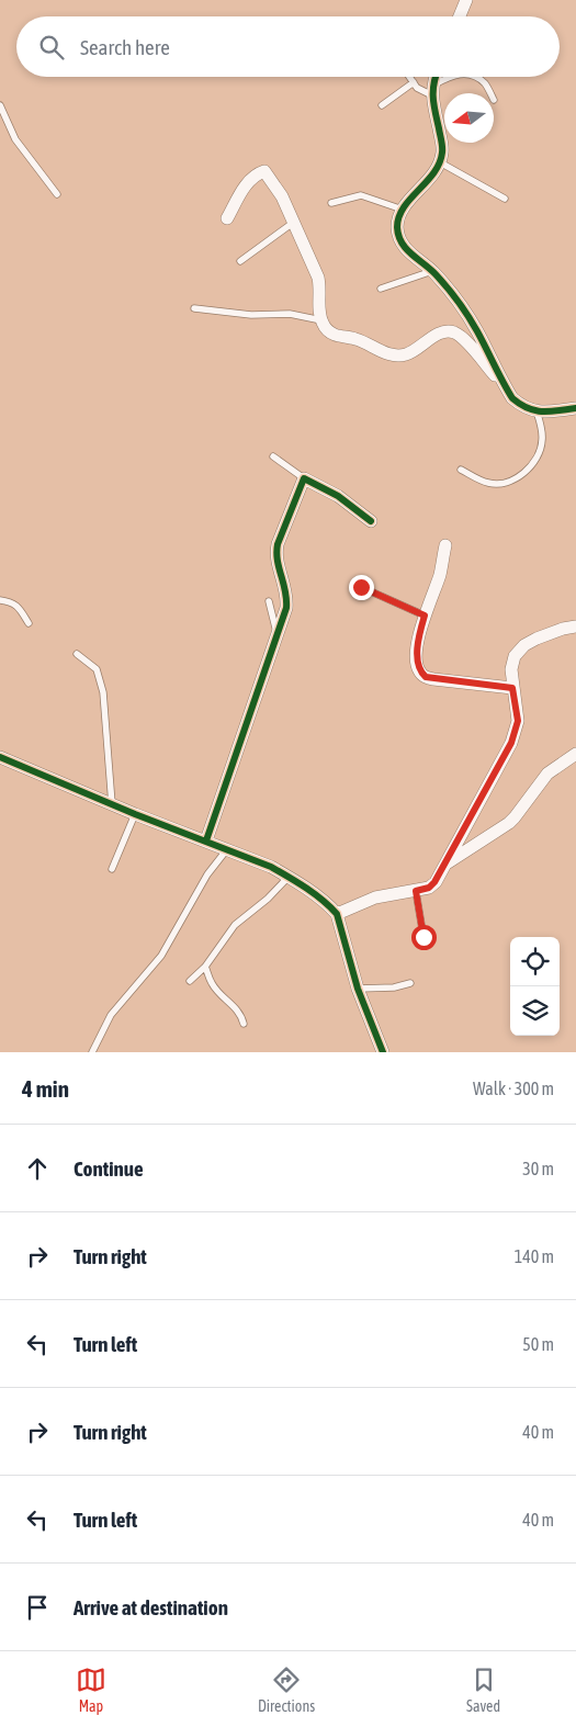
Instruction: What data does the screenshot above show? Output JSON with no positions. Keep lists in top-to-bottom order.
{
  "north": "left",
  "page": {
    "search": "Search here",
    "heading": ["4 min", "Walk · 300 m"],
    "list": [
      ["Continue", "30 m"],
      ["Turn right", "140 m"],
      ["Turn left", "50 m"],
      ["Turn right", "40 m"],
      ["Turn left", "40 m"],
      "Arrive at destination"
    ],
    "nav": ["Map", "Directions", "Saved"]
  }
}
